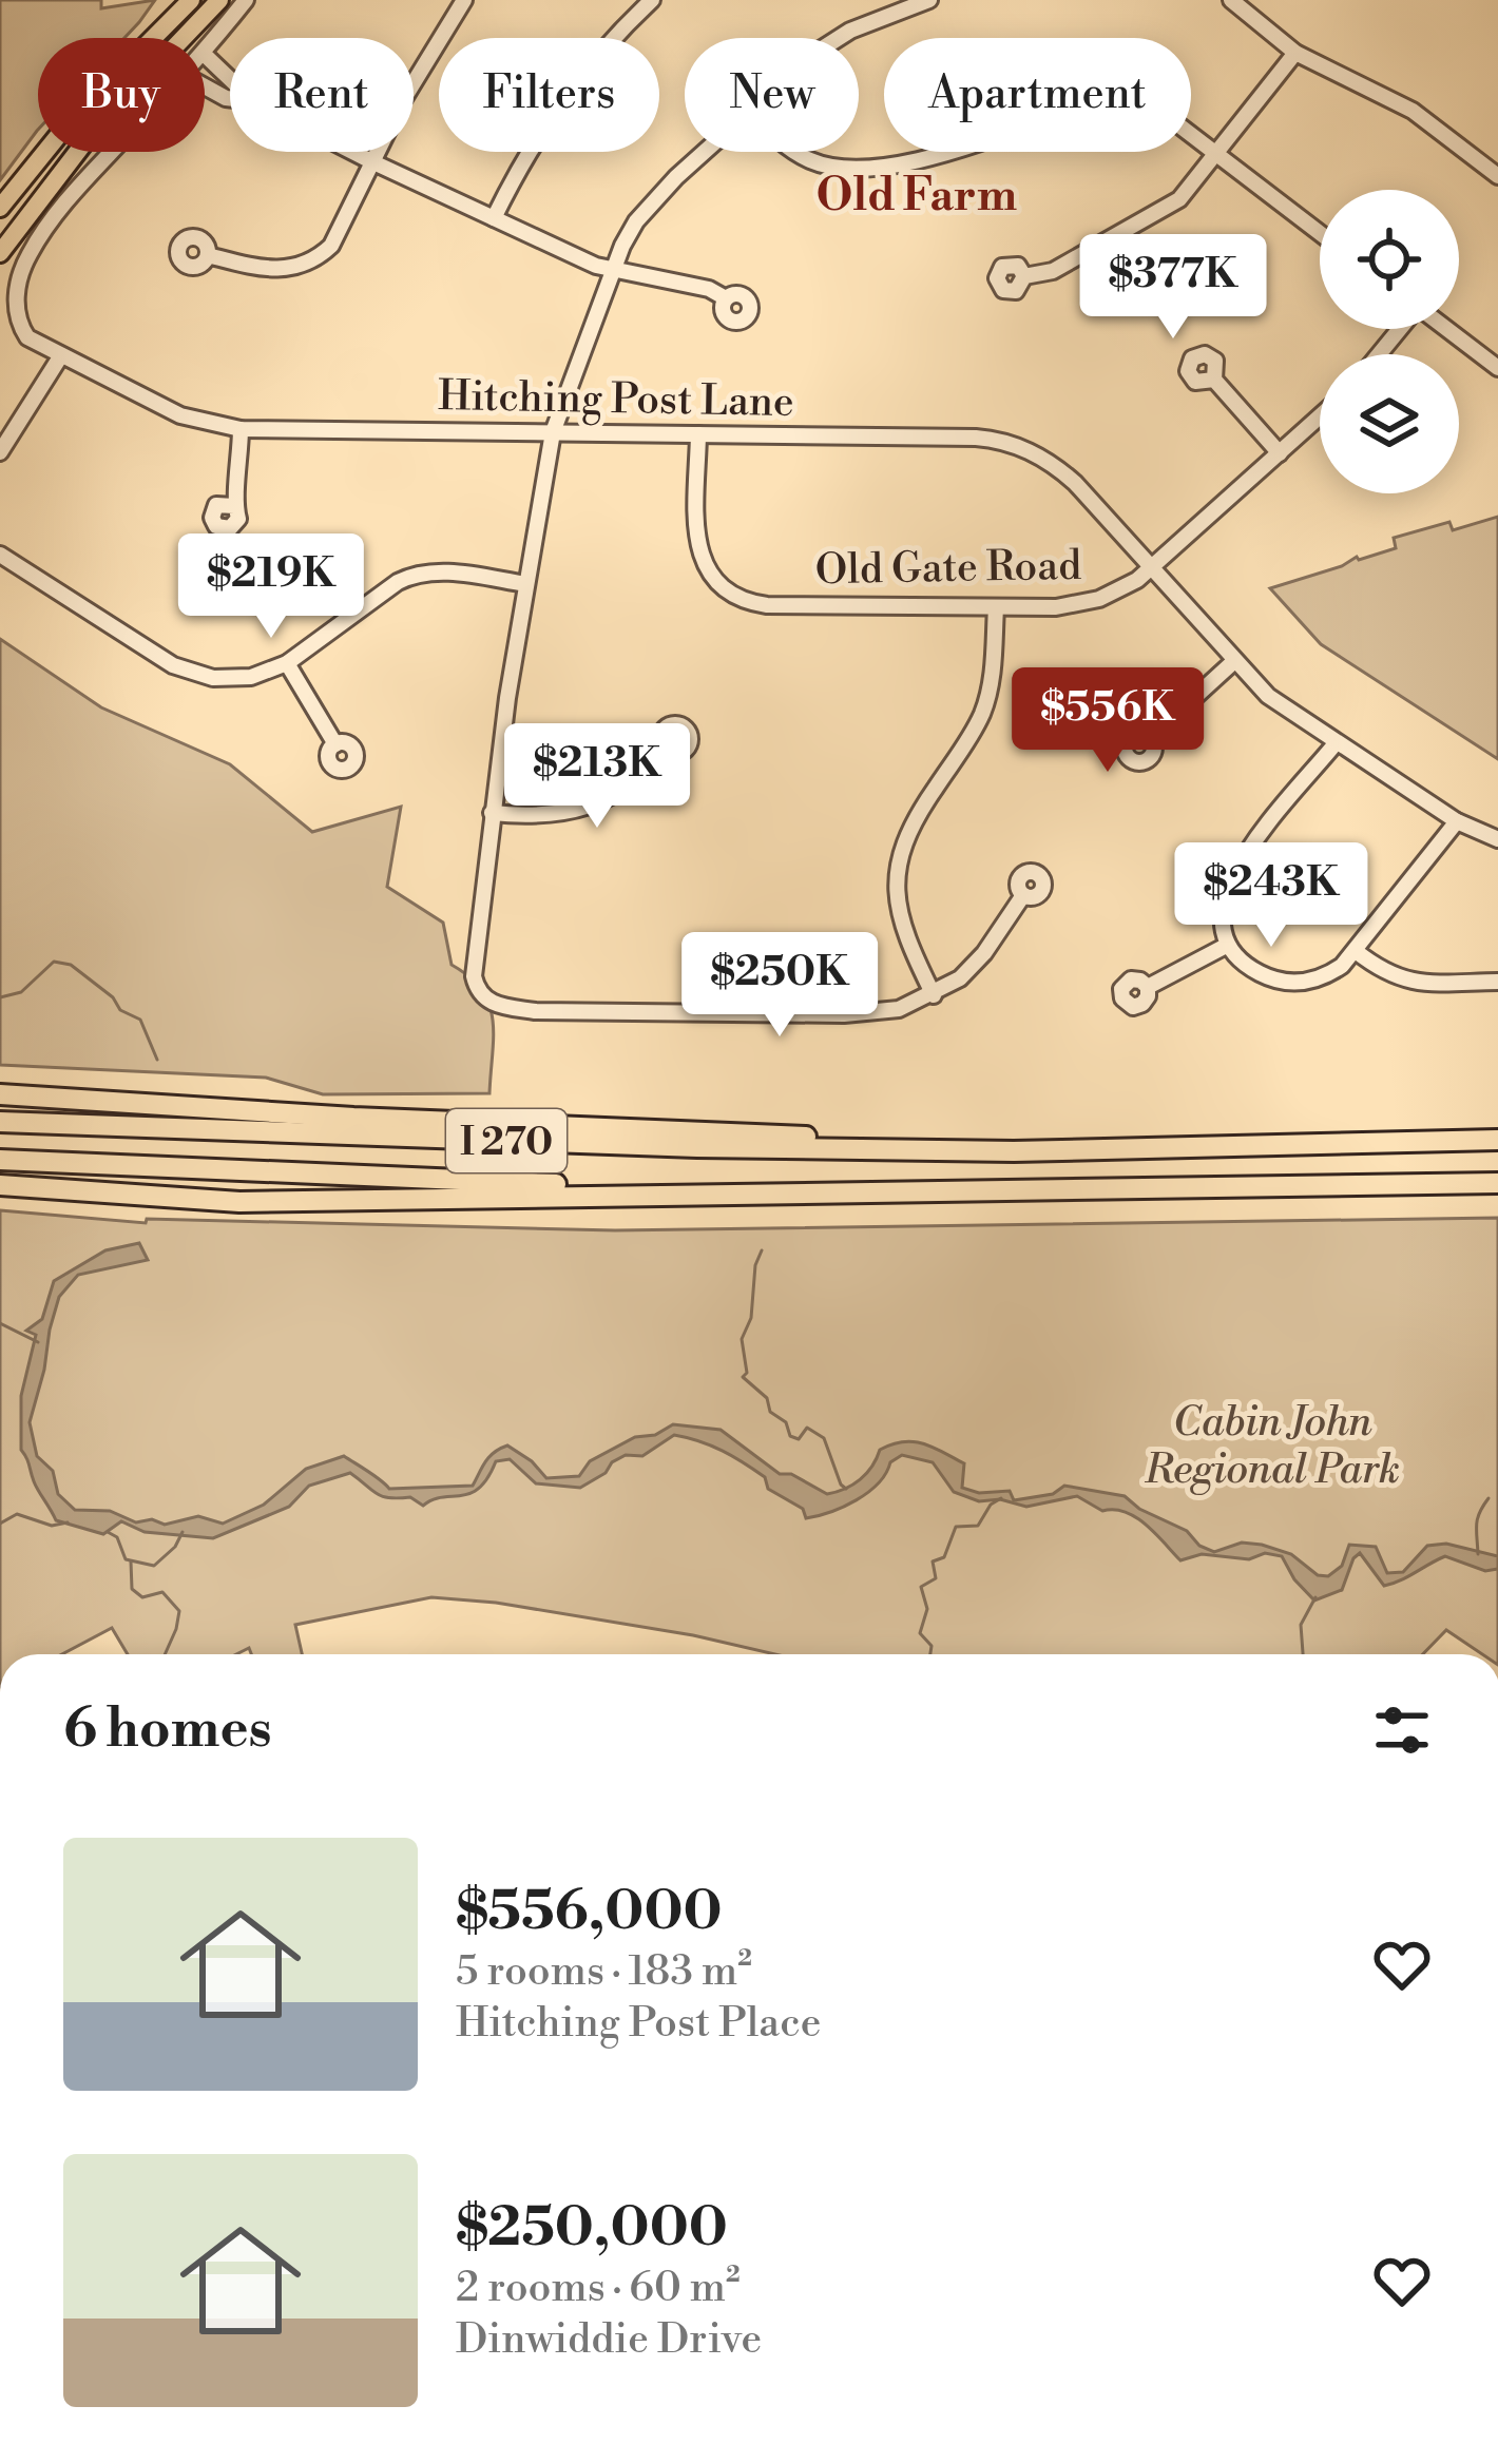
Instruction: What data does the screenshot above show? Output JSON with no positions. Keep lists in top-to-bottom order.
{
  "streets": {
    "highway": ["I 270"],
    "street": ["Hitching Post Lane", "Old Gate Road"]
  },
  "crossings": [
    ["Hitching Post Lane", "Old Gate Road"]
  ],
  "districts": ["Old Farm"],
  "parks": ["Cabin John Regional Park"],
  "page": {
    "chip": [
      "Buy",
      "Rent",
      "Filters",
      "New",
      "Apartment"
    ],
    "price": [
      "$377K",
      "$219K",
      "$556K",
      "$213K",
      "$243K",
      "$250K"
    ],
    "heading": "6 homes",
    "list": [
      {
        "name": "$556,000",
        "note": "5 rooms · 183 m² · Hitching Post Place"
      },
      {
        "name": "$250,000",
        "note": "2 rooms · 60 m² · Dinwiddie Drive"
      }
    ]
  }
}
